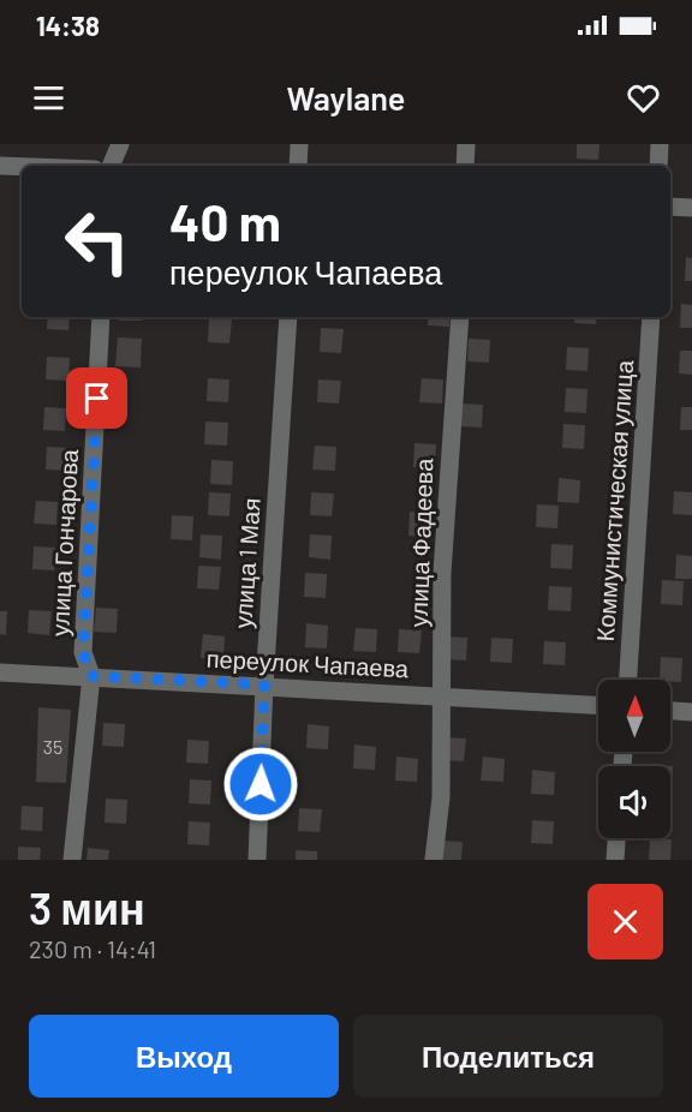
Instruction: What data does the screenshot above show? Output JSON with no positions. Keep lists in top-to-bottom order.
{
  "streets": {
    "street": [
      "Коммунистическая улица",
      "улица Гончарова",
      "улица Фадеева",
      "улица 1 Мая",
      "переулок Чапаева"
    ]
  },
  "crossings": [
    ["улица Гончарова", "переулок Чапаева"],
    ["улица Фадеева", "переулок Чапаева"],
    ["улица 1 Мая", "переулок Чапаева"]
  ],
  "house_numbers": ["35"],
  "north": "top",
  "page": {
    "status": "14:38",
    "header": "Waylane",
    "turn": ["40 m", "переулок Чапаева"],
    "heading": ["3 мин", "230 m · 14:41"],
    "buttons": ["Выход", "Поделиться"]
  }
}
